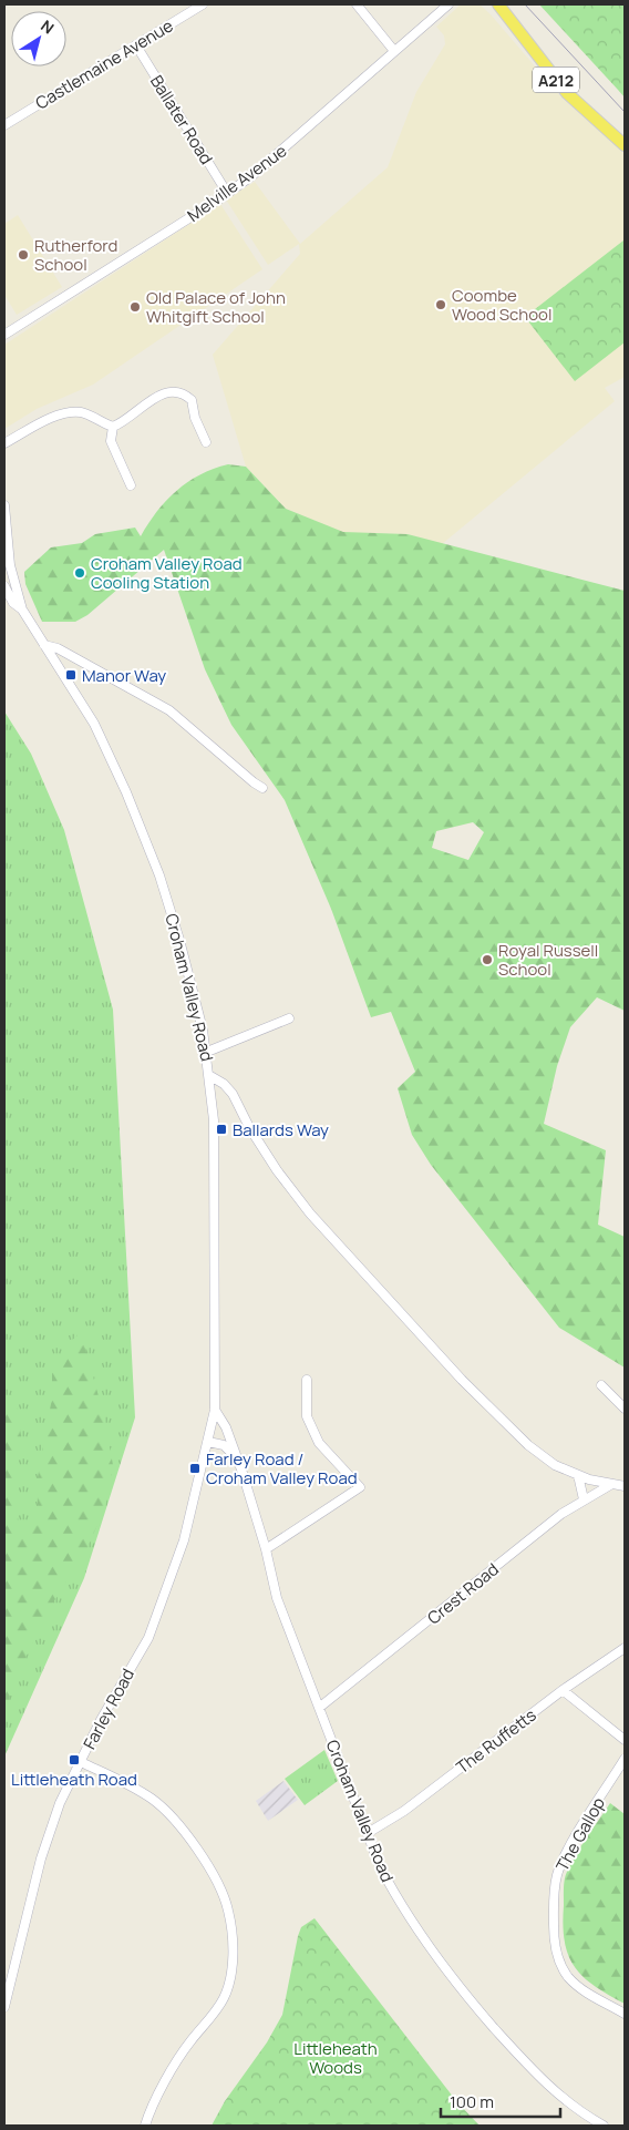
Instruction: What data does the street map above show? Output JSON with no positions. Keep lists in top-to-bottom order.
{
  "streets": {
    "main road": ["A212"],
    "street": [
      "Castlemaine Avenue",
      "Ballater Road",
      "Melville Avenue",
      "Croham Valley Road",
      "Crest Road",
      "Farley Road",
      "The Ruffetts",
      "The Gallop"
    ]
  },
  "crossings": [
    ["Castlemaine Avenue", "Ballater Road"],
    ["Ballater Road", "Melville Avenue"],
    ["Croham Valley Road", "Crest Road"],
    ["Croham Valley Road", "Farley Road"],
    ["Croham Valley Road", "The Ruffetts"]
  ],
  "parks": ["Littleheath Woods"],
  "places": {
    "other": [
      "Rutherford School",
      "Coombe Wood School",
      "Old Palace of John Whitgift School",
      "Croham Valley Road Cooling Station",
      "Royal Russell School"
    ],
    "transit": [
      "Manor Way",
      "Ballards Way",
      "Farley Road / Croham Valley Road",
      "Littleheath Road"
    ]
  },
  "scale_bar": "100 m",
  "north": "top right"
}
